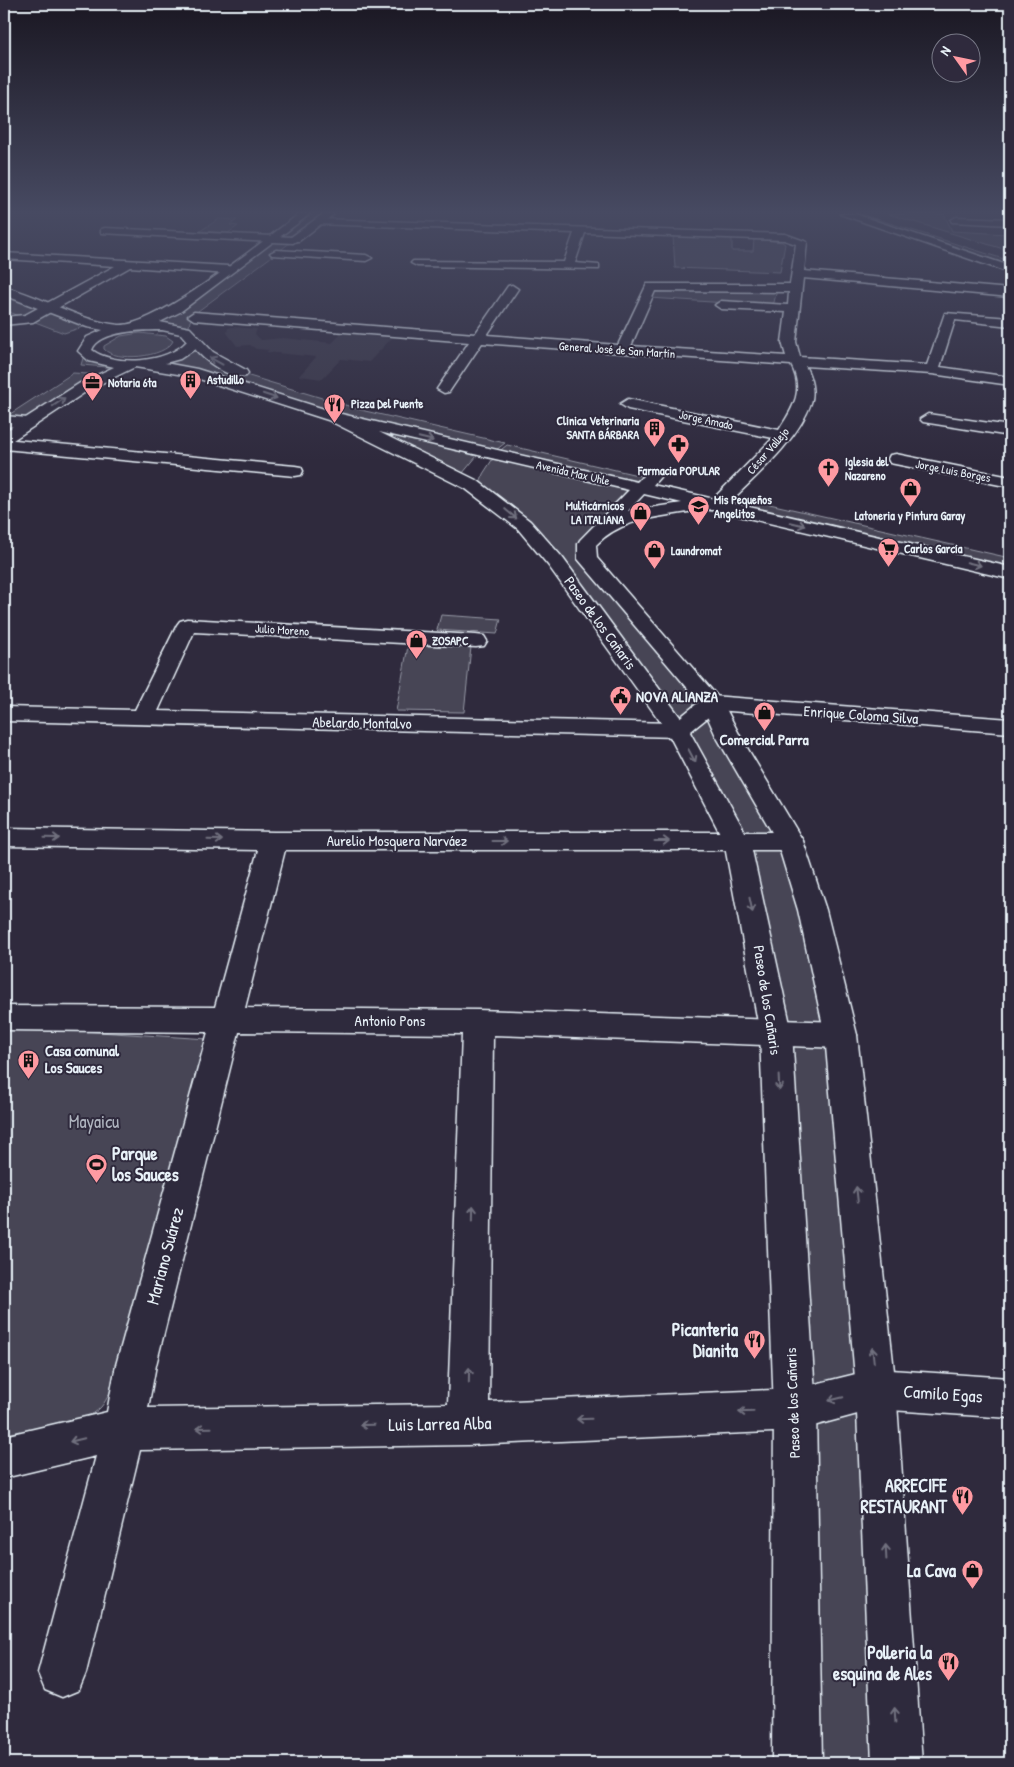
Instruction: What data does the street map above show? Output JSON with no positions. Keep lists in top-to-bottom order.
{
  "streets": {
    "street": [
      "General José de San Martín",
      "Jorge Amado",
      "César Vallejo",
      "Jorge Luis Borges",
      "Avenida Max Uhle",
      "Paseo de los Cañaris",
      "Julio Moreno",
      "Enrique Coloma Silva",
      "Abelardo Montalvo",
      "Aurelio Mosquera Narváez",
      "Antonio Pons",
      "Mariano Suárez",
      "Camilo Egas",
      "Luis Larrea Alba"
    ]
  },
  "crossings": [
    ["General José de San Martín", "César Vallejo"],
    ["Jorge Amado", "César Vallejo"],
    ["César Vallejo", "Avenida Max Uhle"],
    ["Avenida Max Uhle", "Paseo de los Cañaris"],
    ["Paseo de los Cañaris", "Enrique Coloma Silva"],
    ["Paseo de los Cañaris", "Abelardo Montalvo"],
    ["Paseo de los Cañaris", "Aurelio Mosquera Narváez"],
    ["Paseo de los Cañaris", "Antonio Pons"],
    ["Paseo de los Cañaris", "Camilo Egas"],
    ["Paseo de los Cañaris", "Luis Larrea Alba"],
    ["Julio Moreno", "Abelardo Montalvo"],
    ["Aurelio Mosquera Narváez", "Mariano Suárez"],
    ["Antonio Pons", "Mariano Suárez"],
    ["Mariano Suárez", "Luis Larrea Alba"],
    ["Camilo Egas", "Luis Larrea Alba"]
  ],
  "one_way": ["Aurelio Mosquera Narváez", "Luis Larrea Alba"],
  "parks": ["Mayaicu"],
  "places": {
    "building": ["Astudillo", "Clínica Veterinaria SANTA BÁRBARA", "Casa comunal Los Sauces"],
    "office": ["Notaria 6ta"],
    "restaurant": [
      "Pizza Del Puente",
      "Picanteria Dianita",
      "ARRECIFE RESTAURANT",
      "Polleria la esquina de Ales"
    ],
    "pharmacy": ["Farmacia POPULAR"],
    "church": ["Iglesia del Nazareno"],
    "shop": [
      "Latoneria y Pintura Garay",
      "Multicárnicos LA ITALIANA",
      "Laundromat",
      "ZOSAPC",
      "Comercial Parra",
      "La Cava"
    ],
    "school or university": ["Mis Pequeños Angelitos"],
    "supermarket": ["Carlos García"],
    "public building": ["NOVA ALIANZA"],
    "sports": ["Parque los Sauces"]
  },
  "north": "top left"
}
